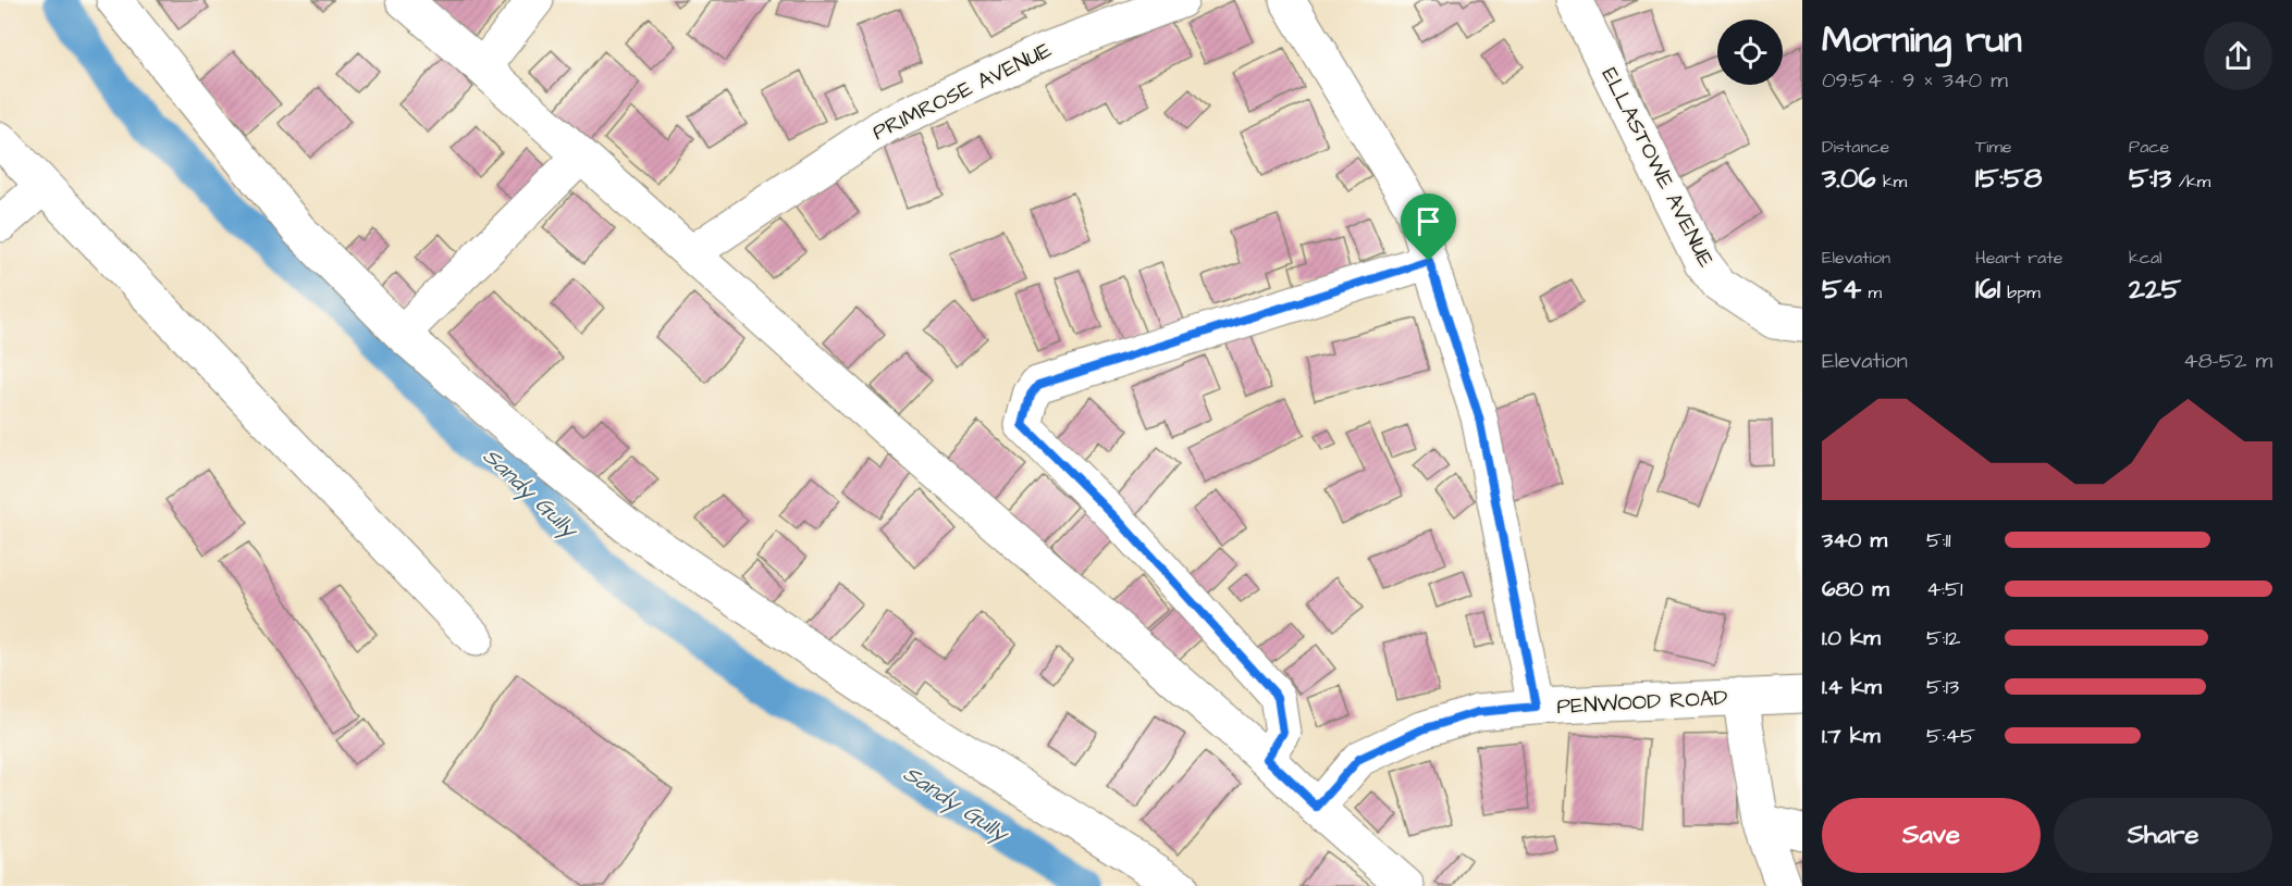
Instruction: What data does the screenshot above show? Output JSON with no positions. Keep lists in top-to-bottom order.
{
  "streets": {
    "street": ["PRIMROSE AVENUE", "ELLASTOWE AVENUE", "PENWOOD ROAD"]
  },
  "water": ["Sandy Gully"],
  "page": {
    "heading": ["Morning run", "09:54 · 9 × 340 m"],
    "stats": [
      ["Distance", "3.06 km"],
      ["Time", "15:58"],
      ["Pace", "5:13 /km"],
      ["Elevation", "54 m"],
      ["Heart rate", "161 bpm"],
      ["kcal", "225"]
    ],
    "chart": ["Elevation", "48–52 m"],
    "list": [
      {
        "name": "340 m",
        "note": "5:11"
      },
      {
        "name": "680 m",
        "note": "4:51"
      },
      {
        "name": "1.0 km",
        "note": "5:12"
      },
      {
        "name": "1.4 km",
        "note": "5:13"
      },
      {
        "name": "1.7 km",
        "note": "5:45"
      }
    ],
    "buttons": ["Save", "Share"]
  }
}
